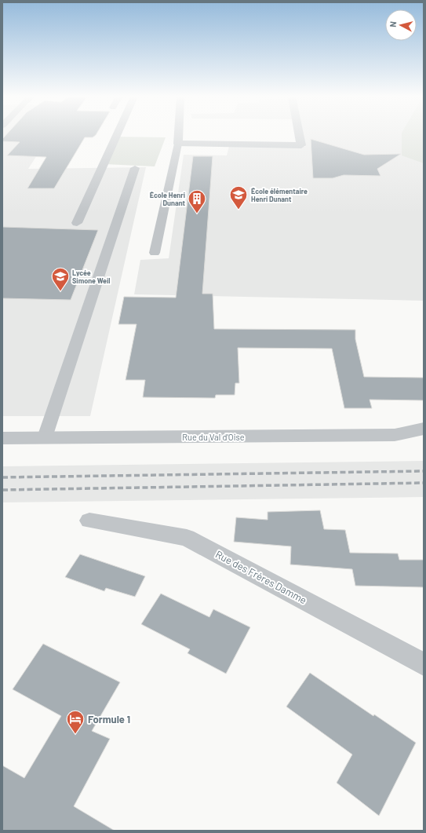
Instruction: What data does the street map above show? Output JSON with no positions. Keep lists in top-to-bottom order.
{
  "streets": {
    "street": ["Rue du Val d'Oise", "Rue des Frères Damme"]
  },
  "places": {
    "school or university": ["École élémentaire Henri Dunant", "Lycée Simone Weil"],
    "building": ["École Henri Dunant"],
    "hotel": ["Formule 1"]
  },
  "north": "left"
}
